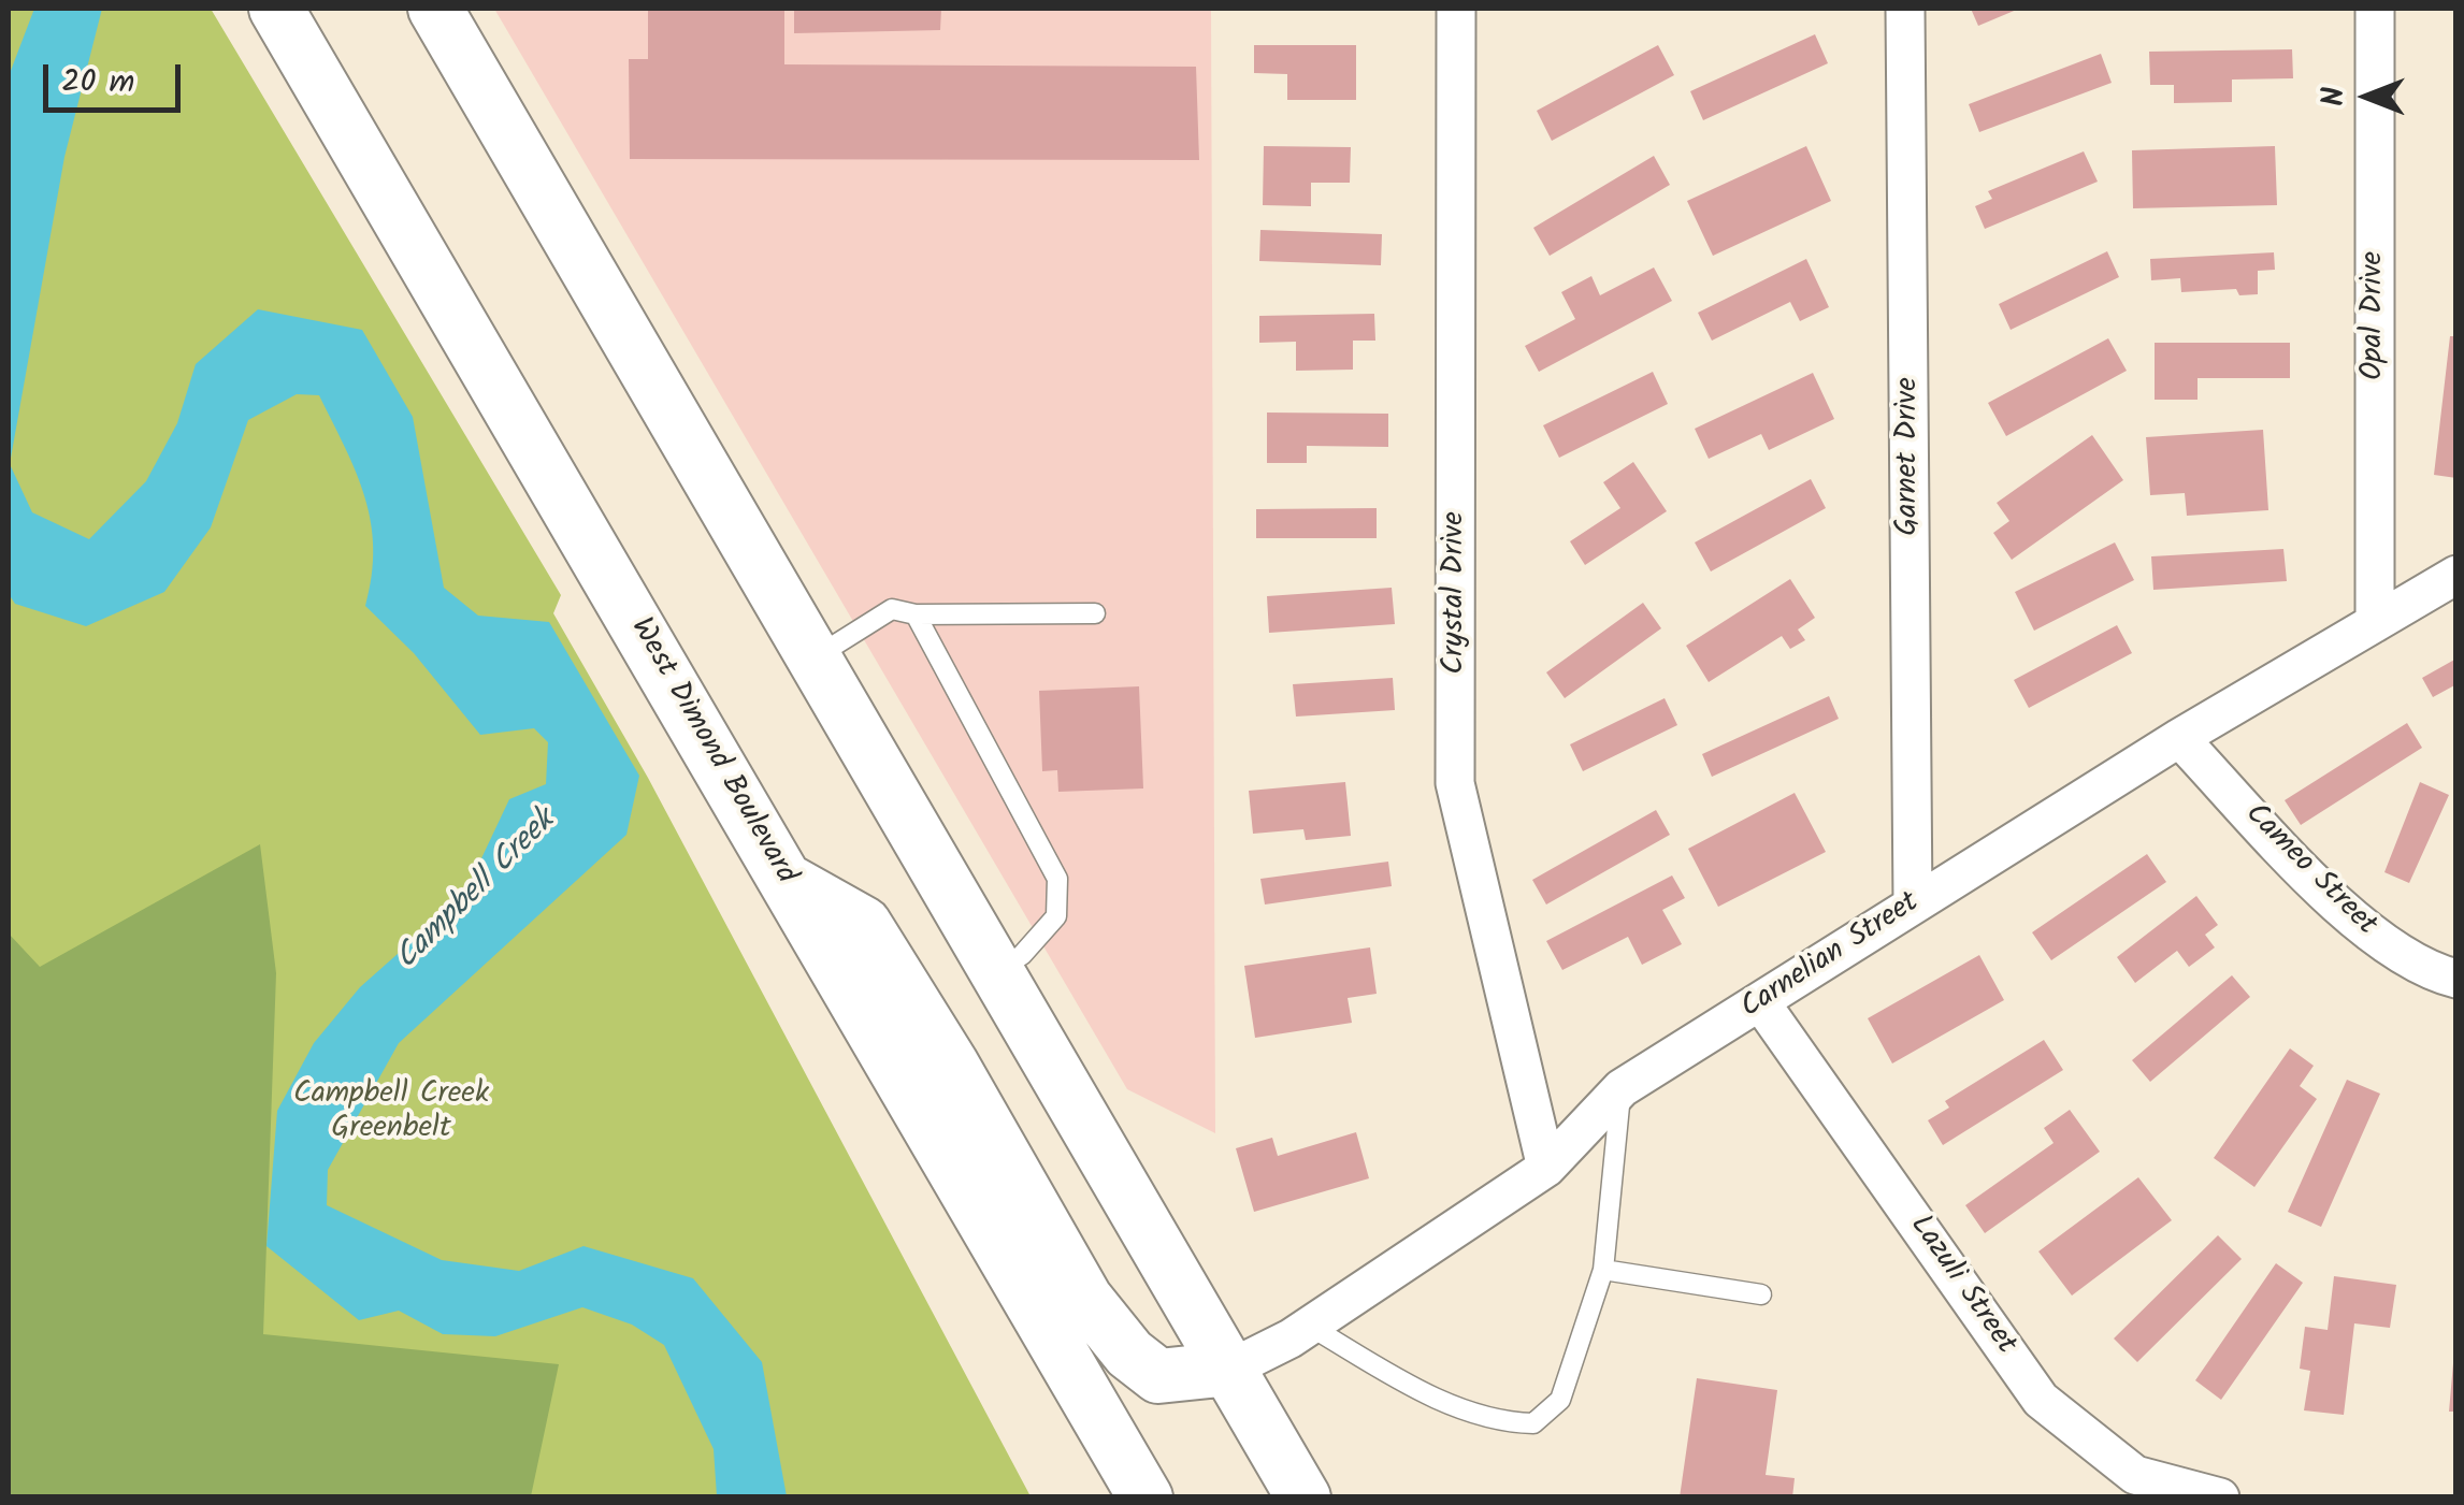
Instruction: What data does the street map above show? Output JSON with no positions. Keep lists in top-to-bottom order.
{
  "streets": {
    "main road": ["West Dimond Boulevard"],
    "street": [
      "Opal Drive",
      "Garnet Drive",
      "Crystal Drive",
      "Cameo Street",
      "Carnelian Street",
      "Lazuli Street"
    ]
  },
  "crossings": [
    ["Opal Drive", "Carnelian Street"],
    ["Garnet Drive", "Carnelian Street"],
    ["Crystal Drive", "Carnelian Street"],
    ["Cameo Street", "Carnelian Street"],
    ["Carnelian Street", "Lazuli Street"]
  ],
  "water": ["Campbell Creek"],
  "parks": ["Campbell Creek Greenbelt"],
  "scale_bar": "20 m",
  "north": "left"
}
